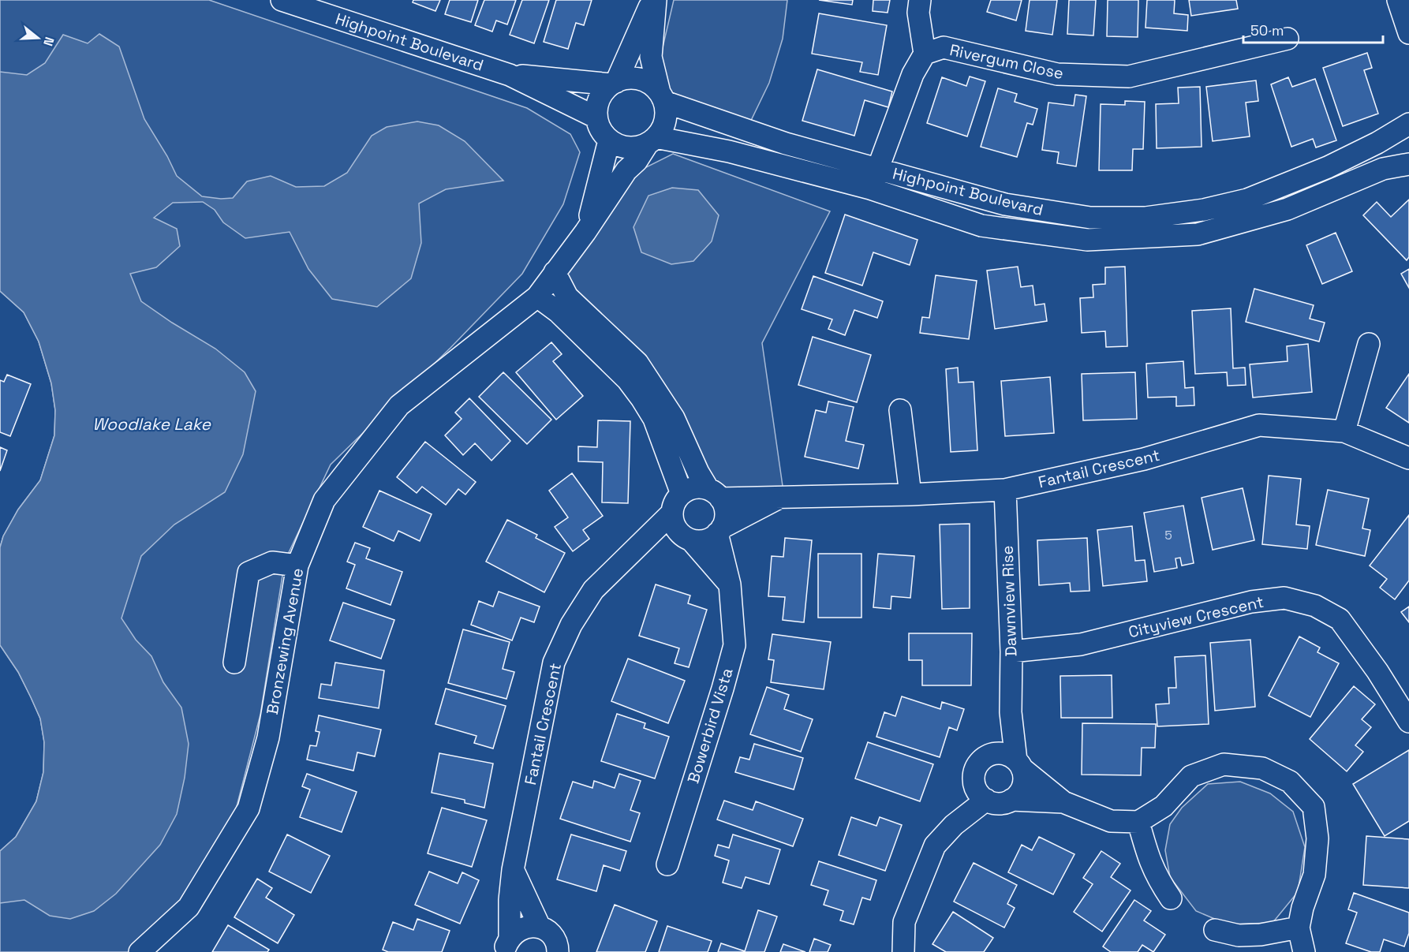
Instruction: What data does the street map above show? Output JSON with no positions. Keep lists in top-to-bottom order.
{
  "streets": {
    "street": [
      "Highpoint Boulevard",
      "Rivergum Close",
      "Fantail Crescent",
      "Dawnview Rise",
      "Cityview Crescent",
      "Bronzewing Avenue",
      "Bowerbird Vista"
    ]
  },
  "crossings": [
    ["Highpoint Boulevard", "Bronzewing Avenue"],
    ["Fantail Crescent", "Dawnview Rise"],
    ["Fantail Crescent", "Bowerbird Vista"],
    ["Dawnview Rise", "Cityview Crescent"]
  ],
  "water": ["Woodlake Lake"],
  "house_numbers": ["5"],
  "scale_bar": "50 m",
  "north": "right"
}
